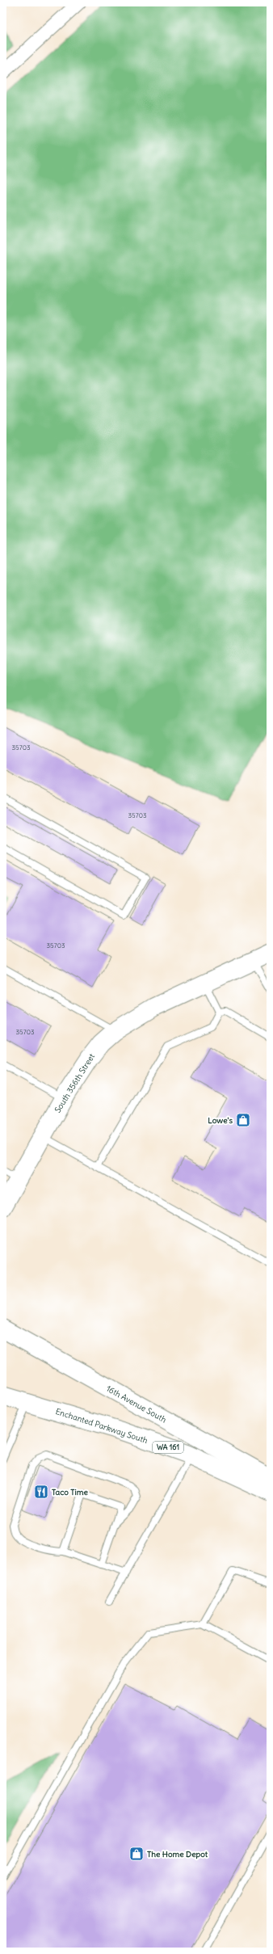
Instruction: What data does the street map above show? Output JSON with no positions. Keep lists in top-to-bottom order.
{
  "streets": {
    "main road": [
      "South 356th Street",
      "16th Avenue South",
      "Enchanted Parkway South",
      "WA 161"
    ]
  },
  "places": {
    "shop": ["Lowe's", "The Home Depot"],
    "restaurant": ["Taco Time"]
  },
  "house_numbers": [
    "35703",
    "35703",
    "35703",
    "35703"
  ]
}
